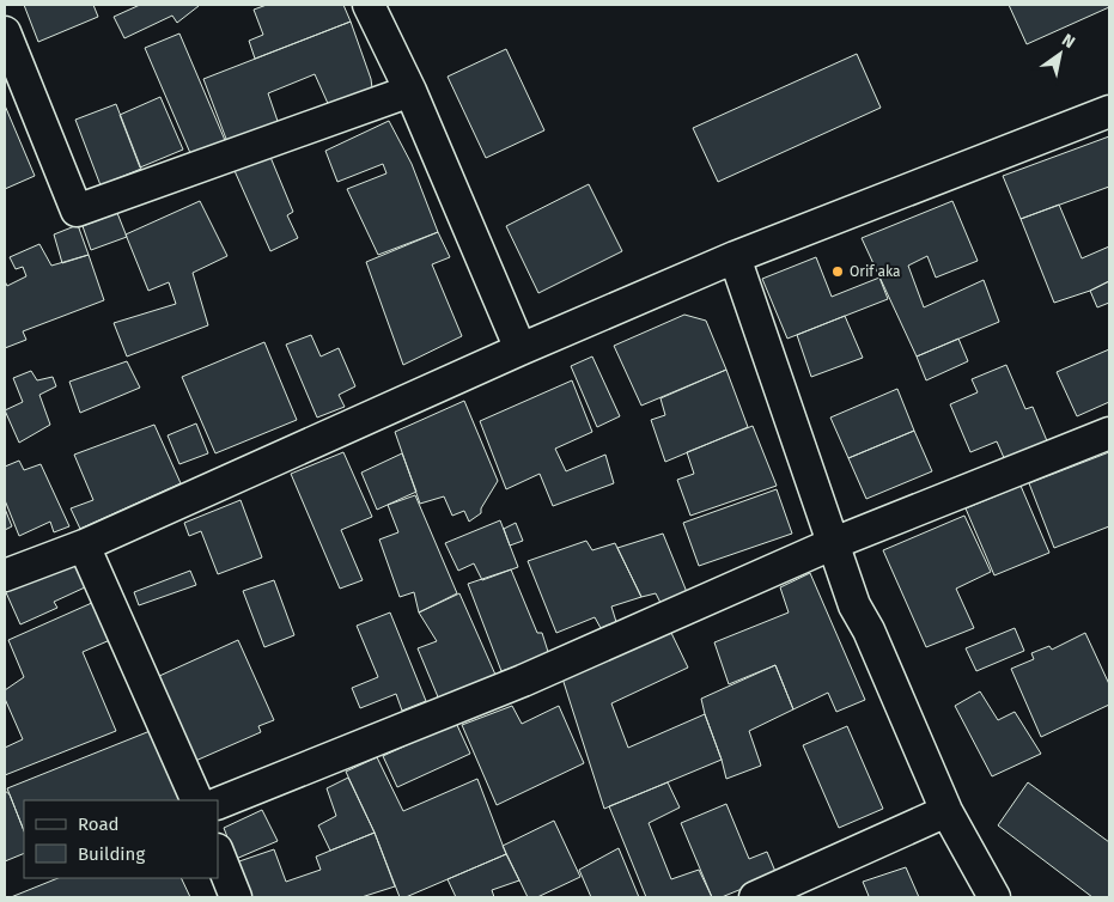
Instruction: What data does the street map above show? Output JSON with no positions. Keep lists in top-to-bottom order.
{
  "places": ["Orif aka"],
  "legend": ["Road", "Building"],
  "north": "top right"
}
